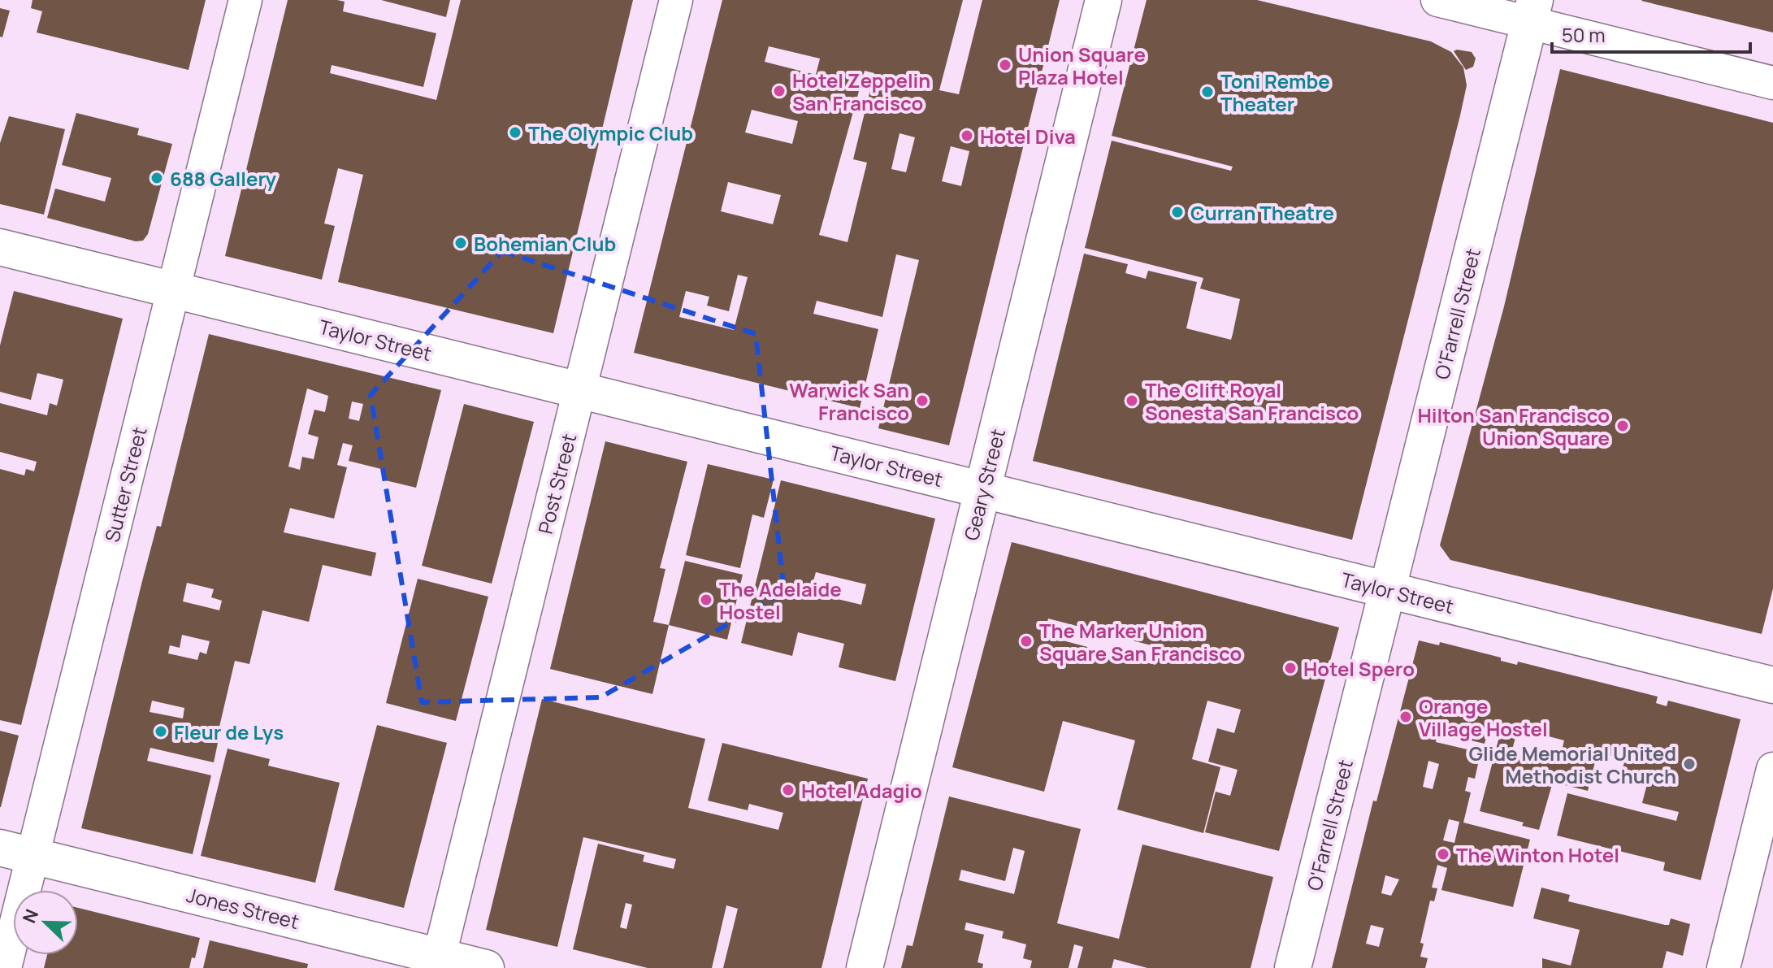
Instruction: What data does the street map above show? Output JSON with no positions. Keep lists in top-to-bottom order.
{
  "streets": {
    "main road": [
      "O'Farrell Street",
      "Taylor Street",
      "Geary Street",
      "Jones Street"
    ],
    "street": ["Post Street", "Sutter Street"]
  },
  "crossings": [
    ["O'Farrell Street", "Taylor Street"],
    ["Taylor Street", "Post Street"],
    ["Taylor Street", "Sutter Street"],
    ["Taylor Street", "Geary Street"],
    ["Post Street", "Jones Street"],
    ["Sutter Street", "Jones Street"]
  ],
  "places": [
    "Union Square Plaza Hotel",
    "Hotel Zeppelin San Francisco",
    "Toni Rembe Theater",
    "The Olympic Club",
    "Hotel Diva",
    "688 Gallery",
    "Curran Theatre",
    "Bohemian Club",
    "Warwick San Francisco",
    "The Clift Royal Sonesta San Francisco",
    "Hilton San Francisco Union Square",
    "The Adelaide Hostel",
    "The Marker Union Square San Francisco",
    "Hotel Spero",
    "Orange Village Hostel",
    "Fleur de Lys",
    "Glide Memorial United Methodist Church",
    "Hotel Adagio",
    "The Winton Hotel"
  ],
  "scale_bar": "50 m",
  "north": "top left"
}
